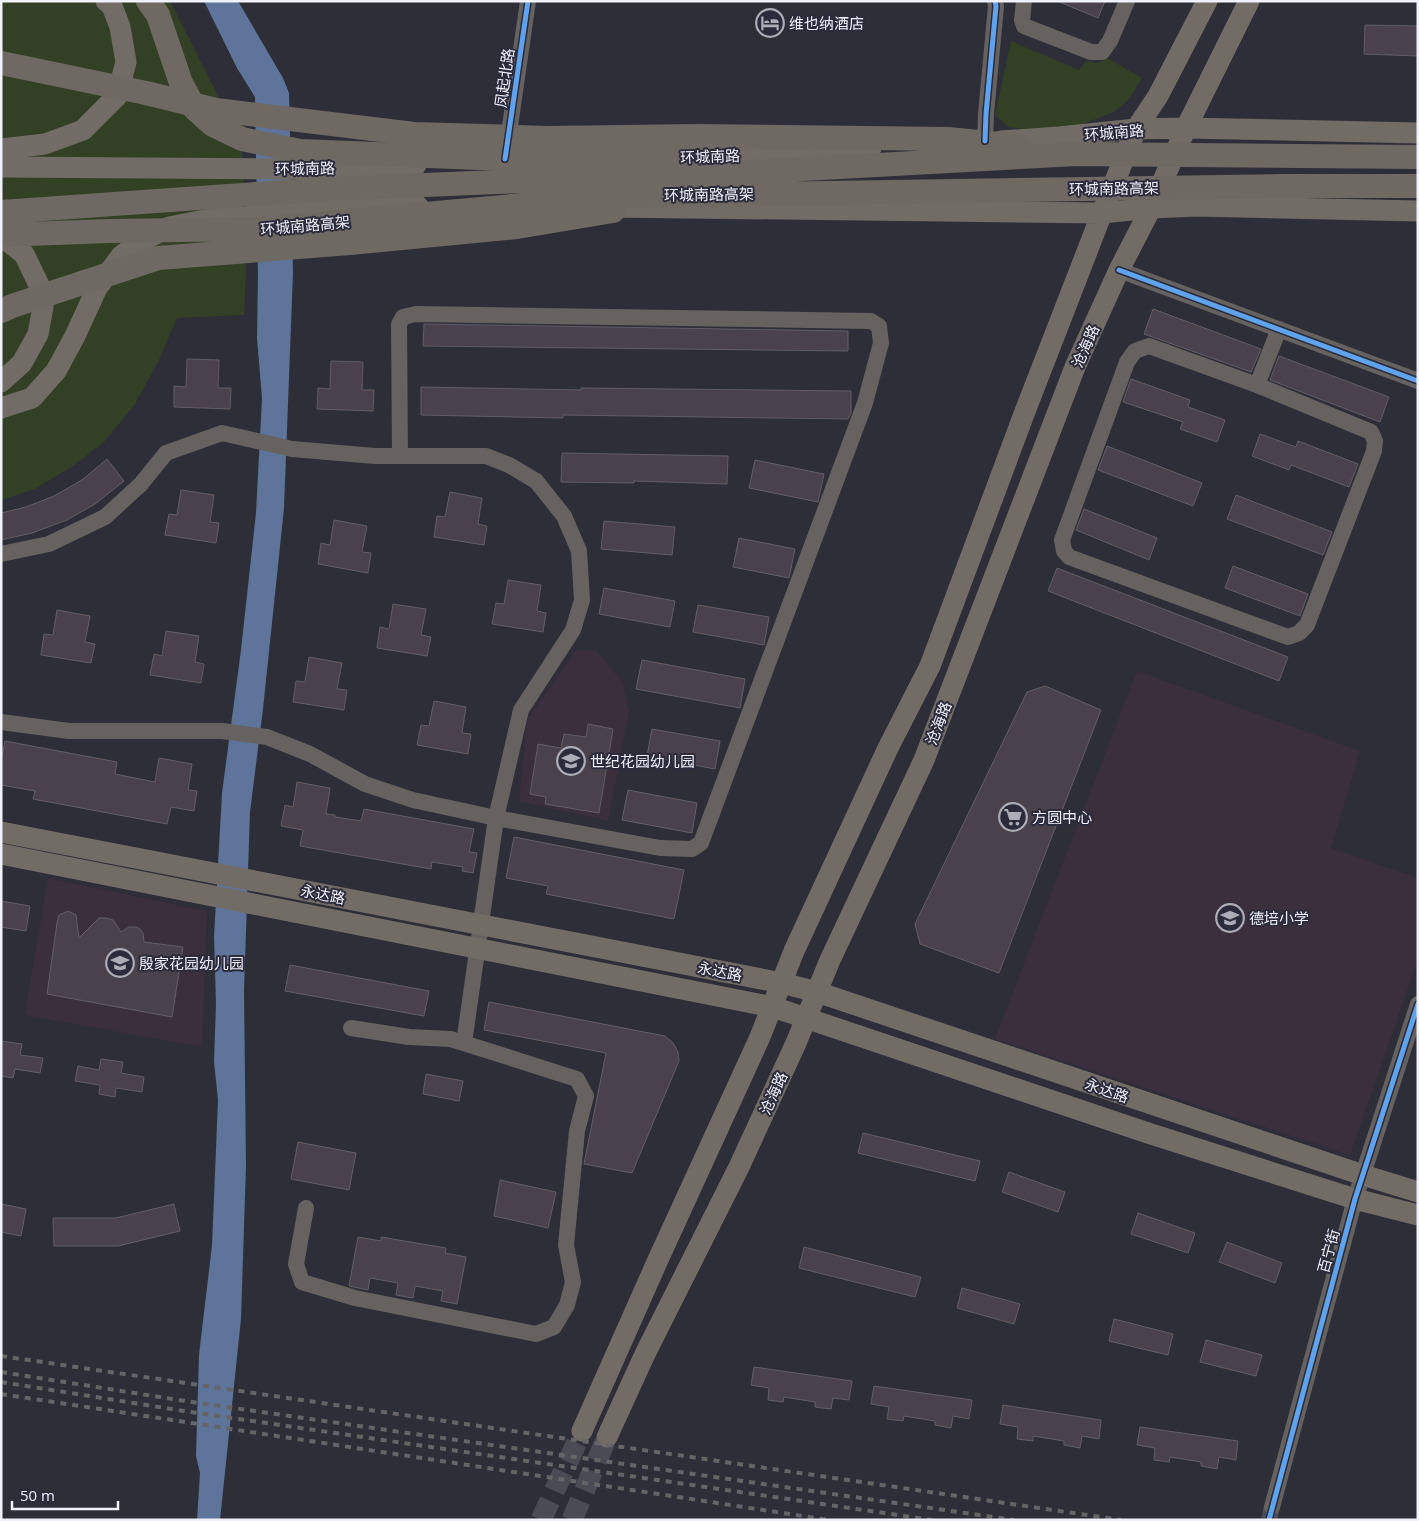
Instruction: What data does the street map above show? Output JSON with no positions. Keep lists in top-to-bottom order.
{
  "streets": {
    "highway": ["环城南路高架"],
    "main road": ["环城南路", "沧海路", "永达路"],
    "street": ["凤起北路", "百宁街"]
  },
  "crossings": [
    ["环城南路", "沧海路"],
    ["沧海路", "永达路"],
    ["永达路", "百宁街"]
  ],
  "places": {
    "hotel": ["维也纳酒店"],
    "school or university": ["世纪花园幼儿园", "德培小学", "殷家花园幼儿园"],
    "supermarket": ["方圆中心"]
  },
  "scale_bar": "50 m"
}
